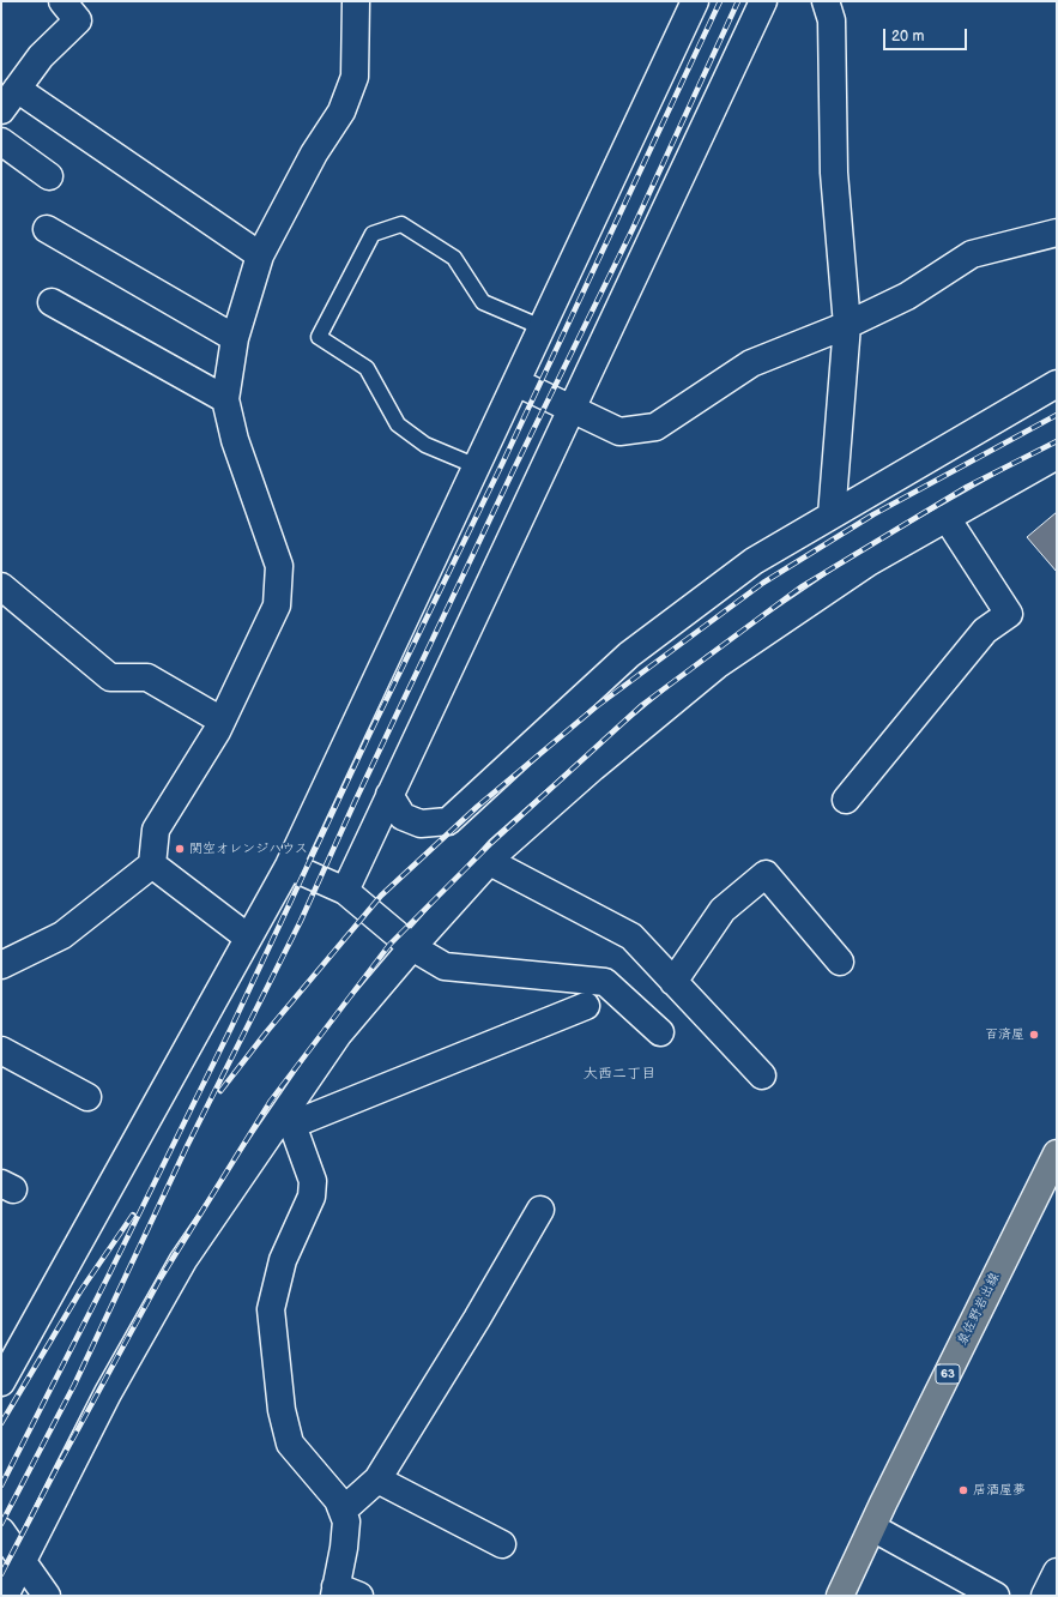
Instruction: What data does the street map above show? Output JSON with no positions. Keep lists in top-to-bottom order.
{
  "streets": {
    "main road": ["泉佐野岩出線", "63"]
  },
  "districts": ["大西二丁目"],
  "places": ["関空オレンジハウス", "百済屋", "居酒屋夢"],
  "scale_bar": "20 m"
}
